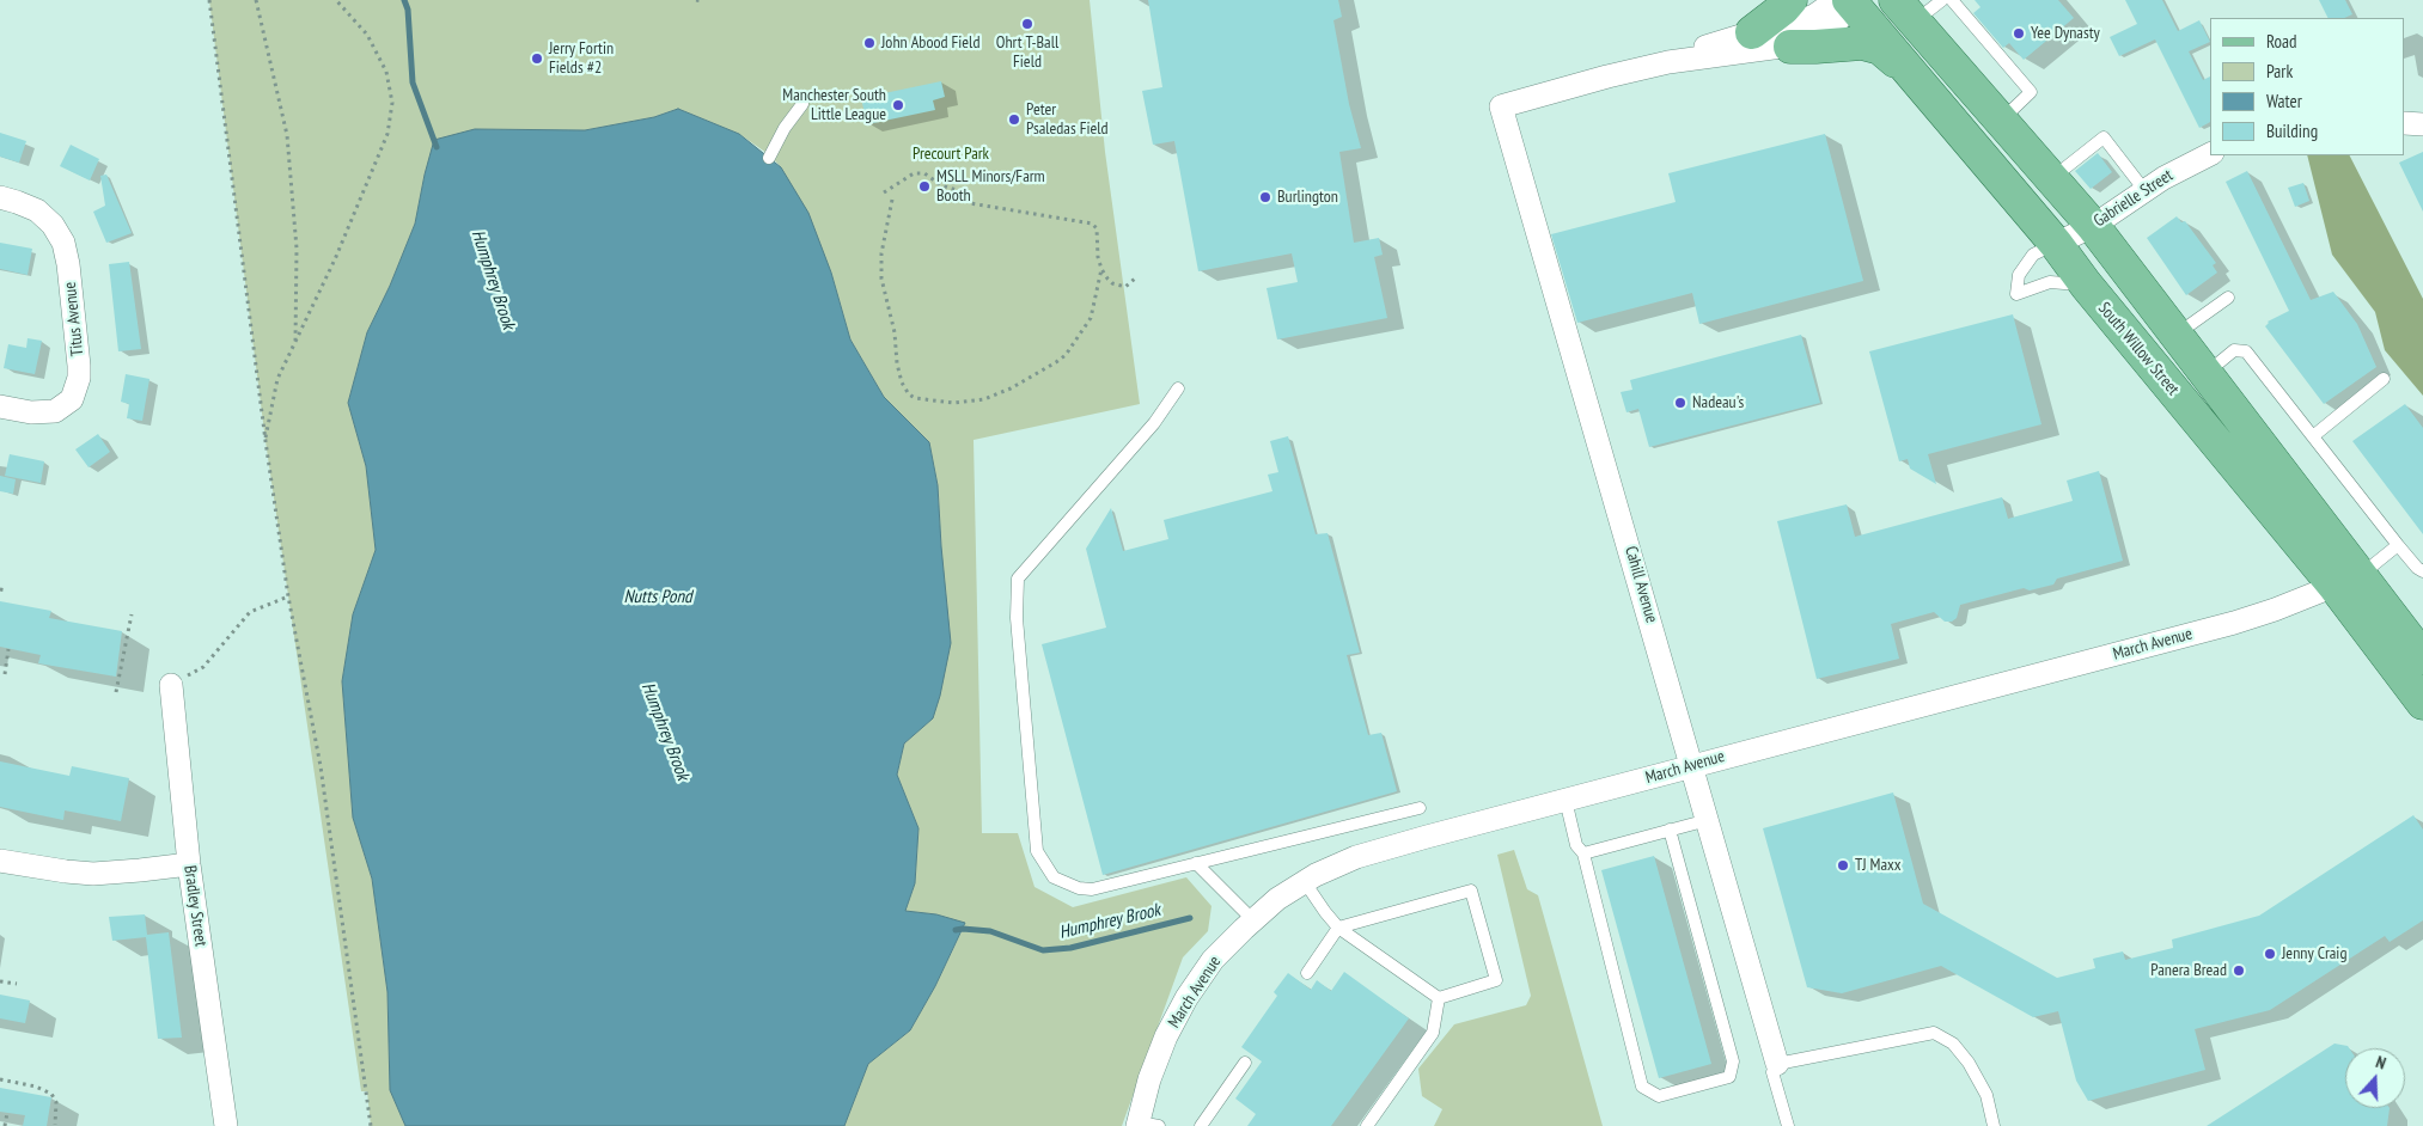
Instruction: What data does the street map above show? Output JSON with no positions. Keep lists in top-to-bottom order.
{
  "streets": {
    "main road": ["South Willow Street"],
    "street": [
      "Gabrielle Street",
      "Titus Avenue",
      "Cahill Avenue",
      "March Avenue",
      "Bradley Street"
    ]
  },
  "crossings": [
    ["Gabrielle Street", "South Willow Street"],
    ["South Willow Street", "March Avenue"],
    ["Cahill Avenue", "March Avenue"]
  ],
  "water": ["Humphrey Brook", "Nutts Pond"],
  "parks": ["Precourt Park"],
  "places": [
    "Ohrt T-Ball Field",
    "Yee Dynasty",
    "John Abood Field",
    "Jerry Fortin Fields #2",
    "Manchester South Little League",
    "Peter Psaledas Field",
    "MSLL Minors/Farm Booth",
    "Burlington",
    "Nadeau's",
    "TJ Maxx",
    "Jenny Craig",
    "Panera Bread"
  ],
  "legend": [
    "Road",
    "Park",
    "Water",
    "Building"
  ],
  "north": "top"
}
